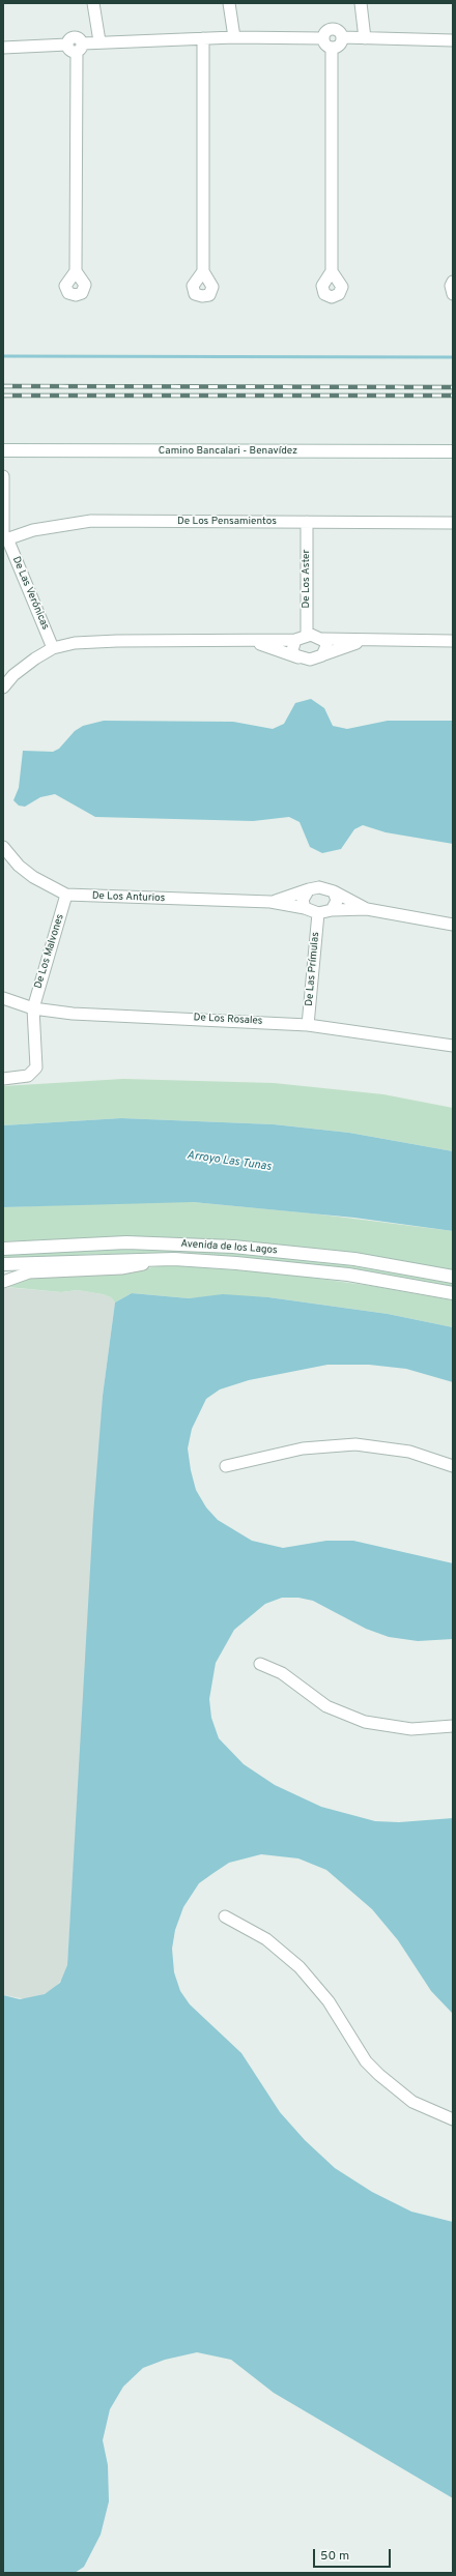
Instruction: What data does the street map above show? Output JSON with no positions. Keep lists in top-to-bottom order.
{
  "streets": {
    "street": [
      "Camino Bancalari - Benavídez",
      "De Los Pensamientos",
      "De Los Aster",
      "De Las Verónicas",
      "De Los Anturios",
      "De Los Malvones",
      "De Las Prímulas",
      "De Los Rosales",
      "Avenida de los Lagos"
    ]
  },
  "crossings": [
    ["De Los Pensamientos", "De Los Aster"],
    ["De Los Pensamientos", "De Las Verónicas"],
    ["De Los Anturios", "De Los Malvones"],
    ["De Los Malvones", "De Los Rosales"],
    ["De Las Prímulas", "De Los Rosales"]
  ],
  "water": ["Arroyo Las Tunas"],
  "scale_bar": "50 m"
}
